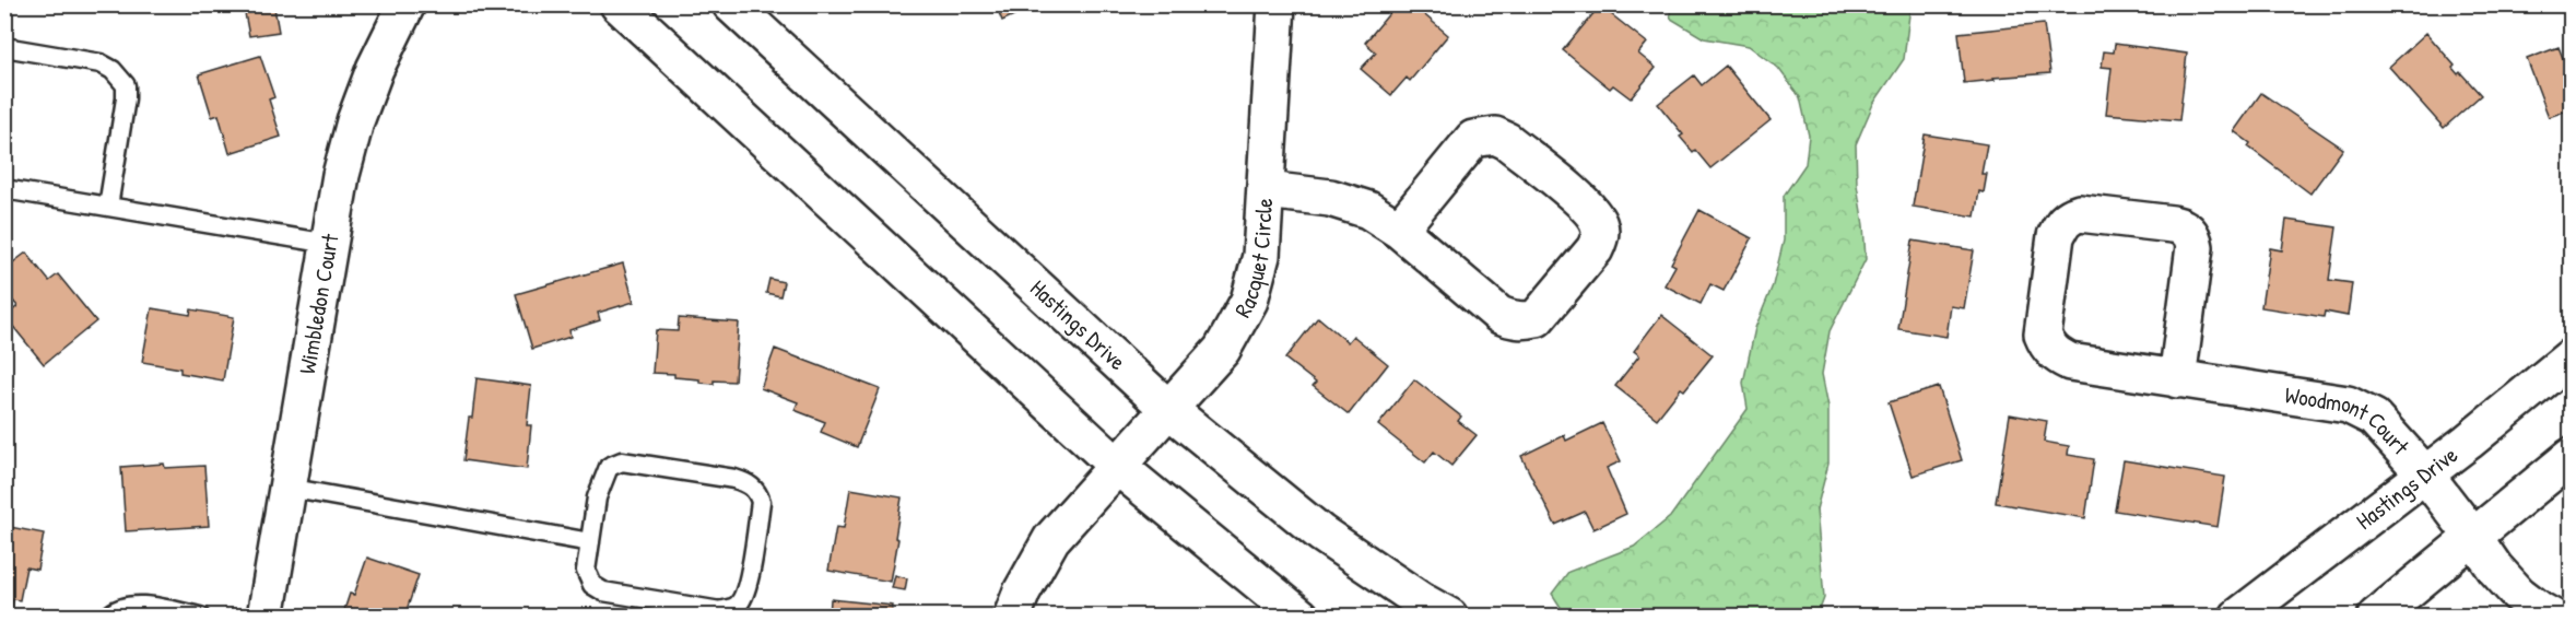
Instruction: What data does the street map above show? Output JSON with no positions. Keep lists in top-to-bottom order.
{
  "streets": {
    "street": [
      "Racquet Circle",
      "Wimbledon Court",
      "Hastings Drive",
      "Woodmont Court"
    ]
  },
  "crossings": [
    ["Racquet Circle", "Hastings Drive"],
    ["Hastings Drive", "Woodmont Court"]
  ]
}
